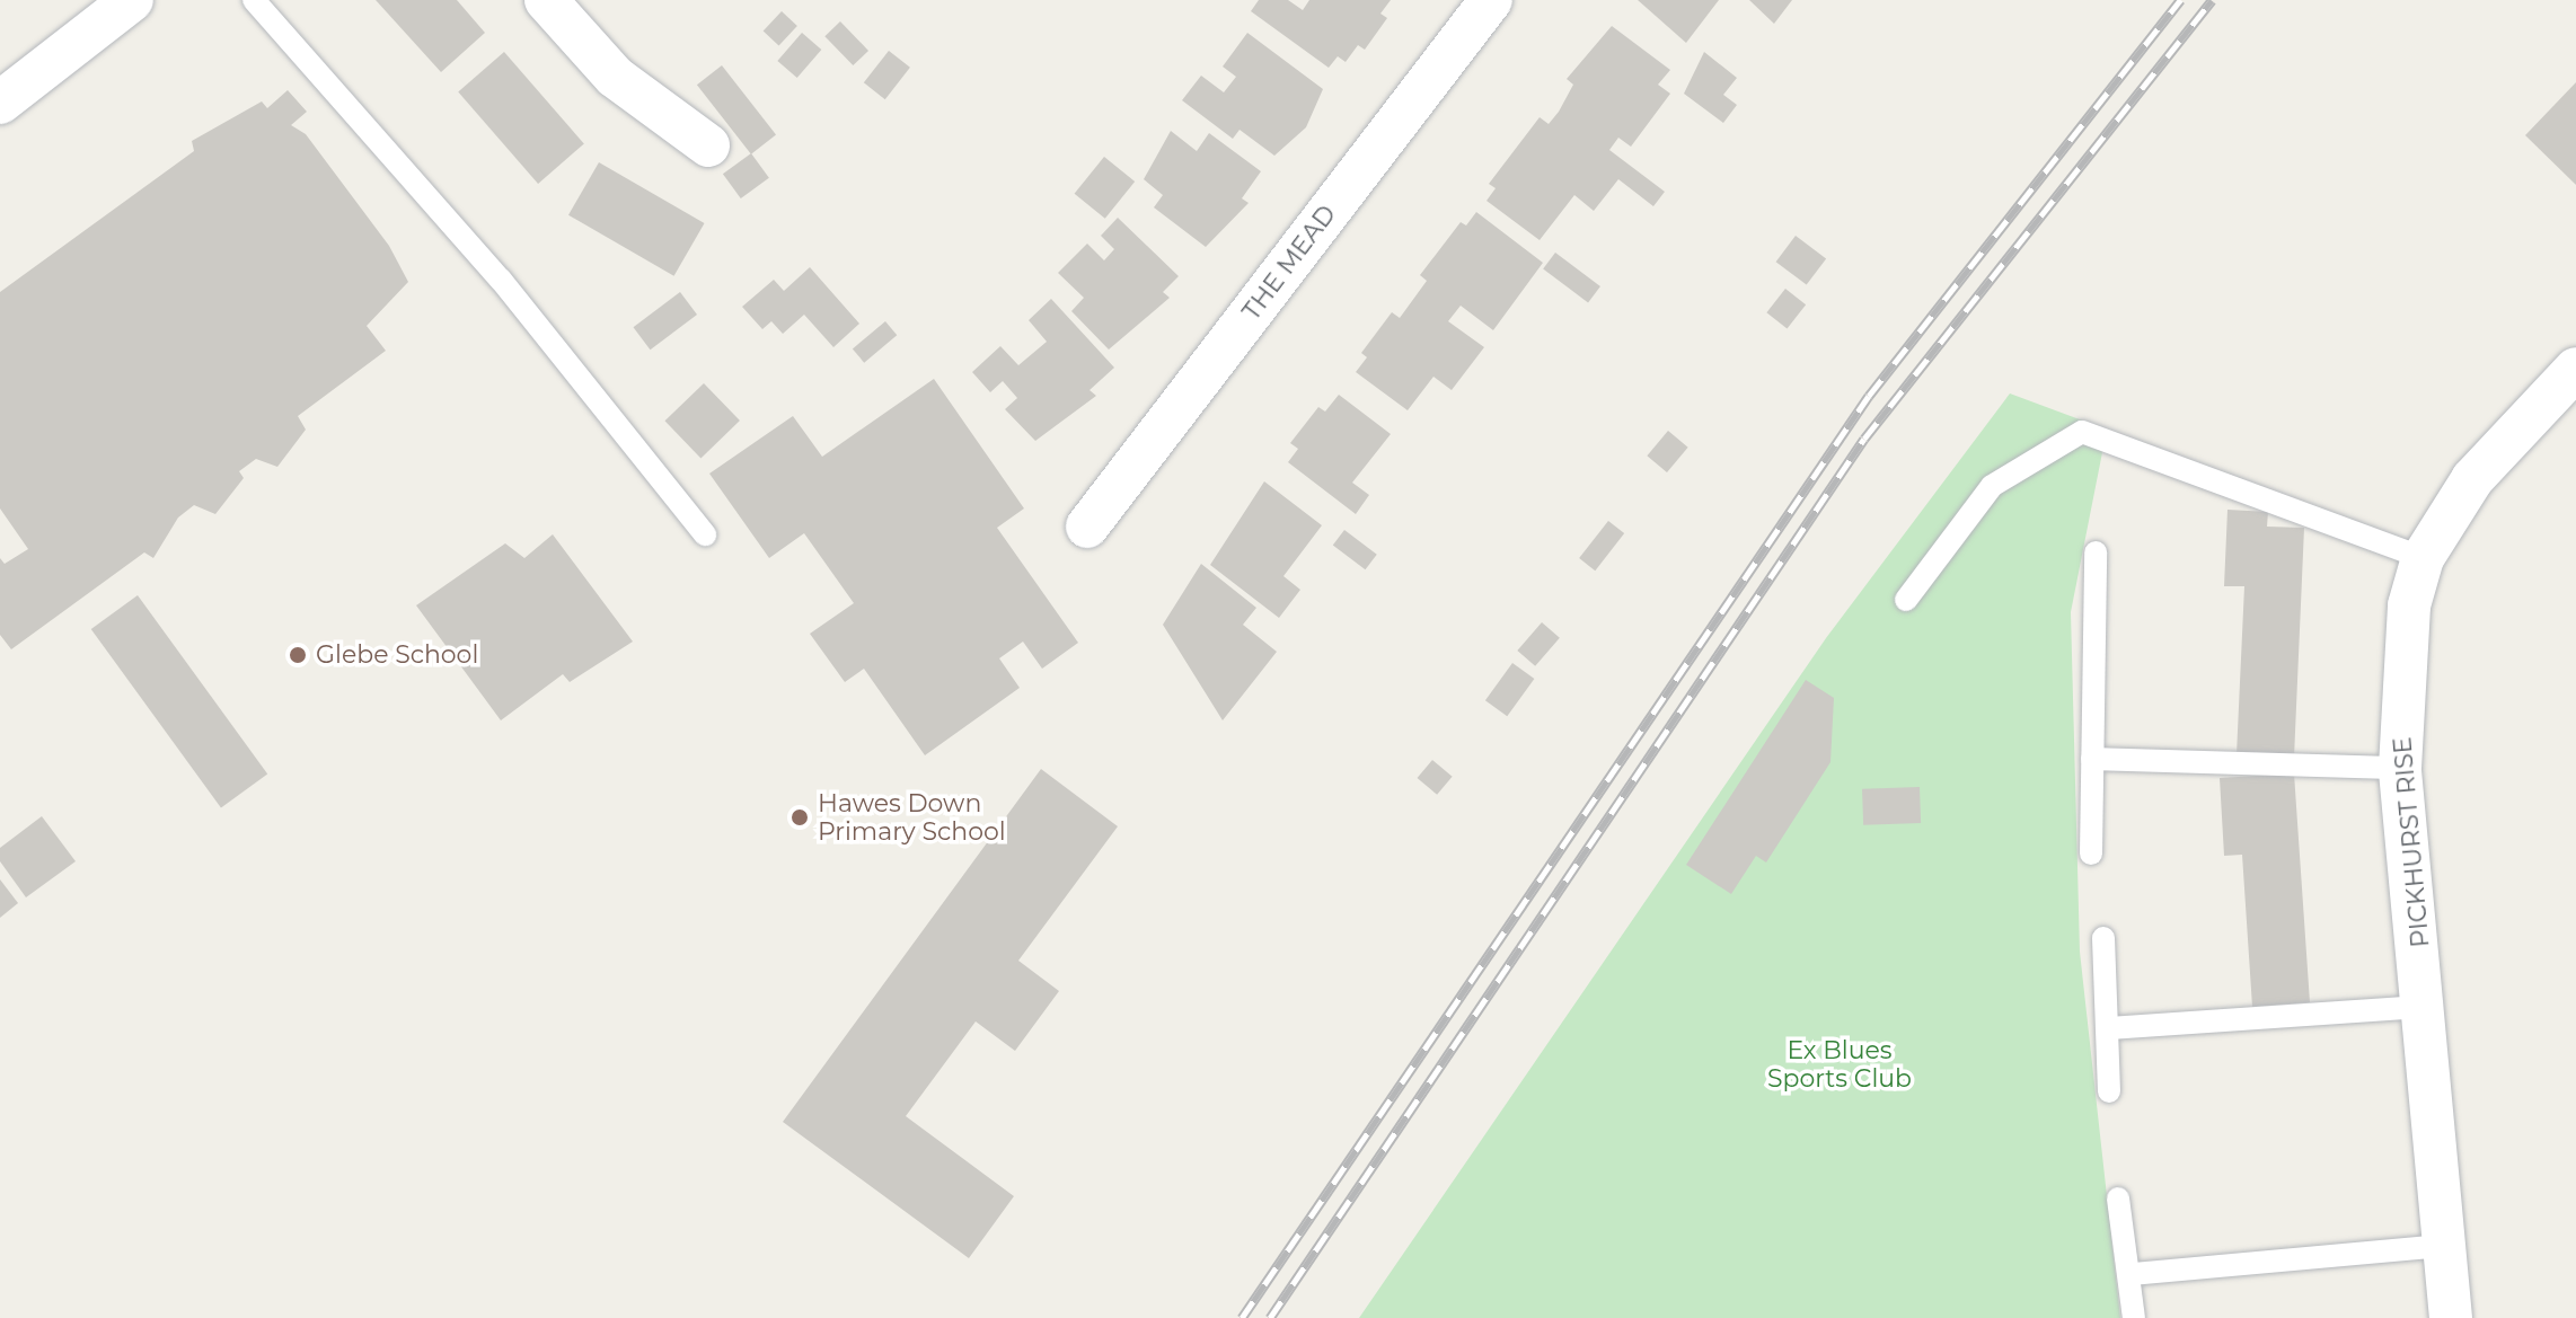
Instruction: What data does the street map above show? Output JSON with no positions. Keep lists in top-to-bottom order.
{
  "streets": {
    "street": ["THE MEAD", "PICKHURST RISE"]
  },
  "parks": ["Ex Blues Sports Club"],
  "places": ["Glebe School", "Hawes Down Primary School"]
}
